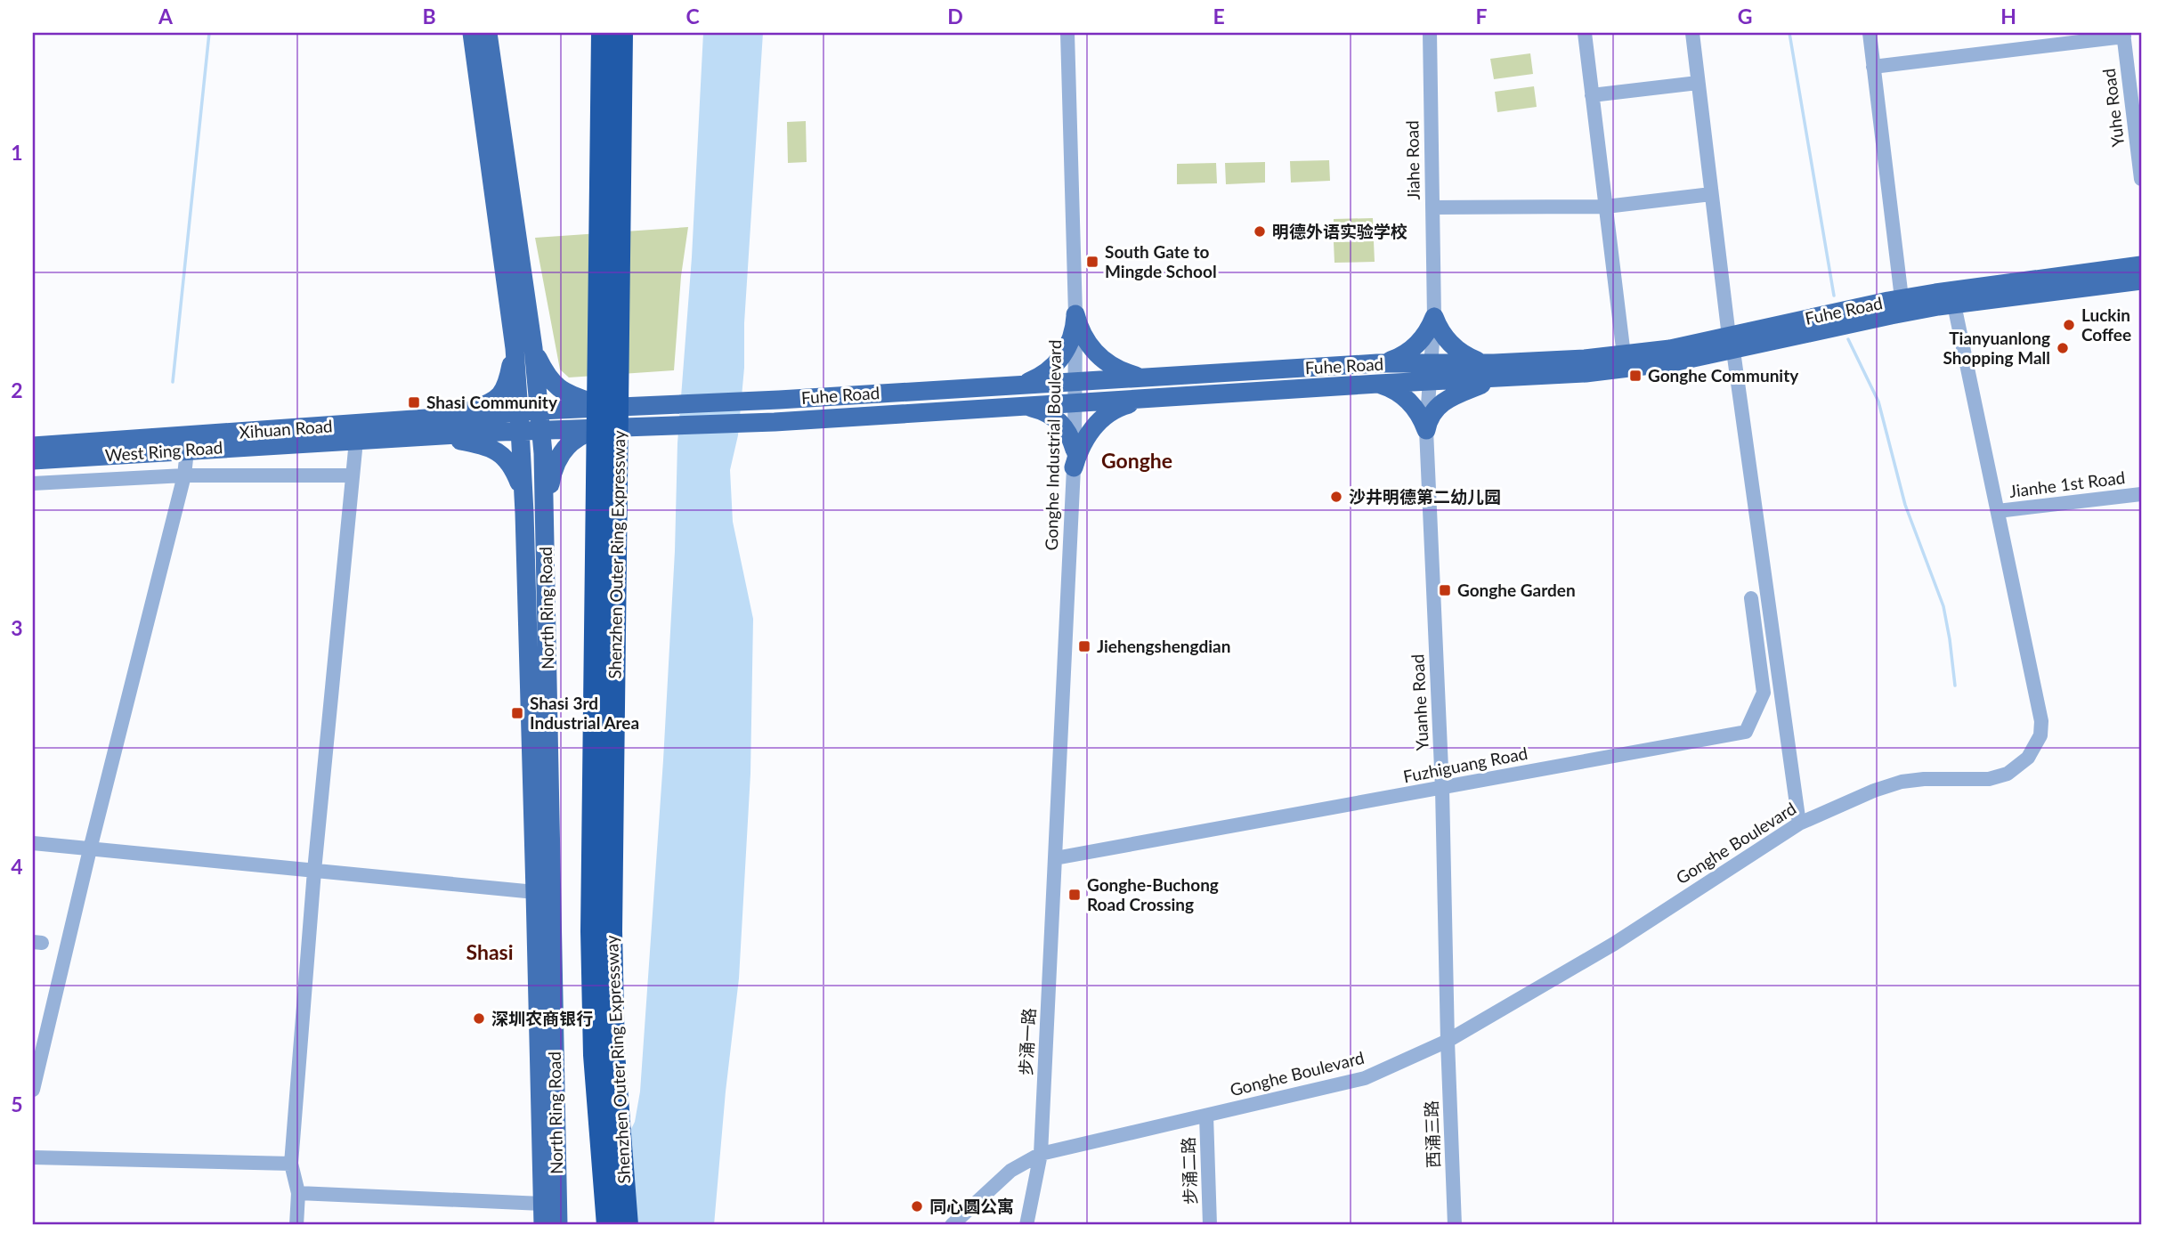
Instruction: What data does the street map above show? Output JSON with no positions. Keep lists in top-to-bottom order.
{
  "streets": {
    "highway": ["Shenzhen Outer Ring Expressway"],
    "main road": [
      "Fuhe Road",
      "Xihuan Road",
      "West Ring Road",
      "North Ring Road"
    ],
    "street": [
      "Yuhe Road",
      "Jiahe Road",
      "Gonghe Industrial Boulevard",
      "Jianhe 1st Road",
      "Yuanhe Road",
      "Fuzhiguang Road",
      "Gonghe Boulevard",
      "步涌一路",
      "西涌三路",
      "步涌二路"
    ]
  },
  "crossings": [
    ["Jiahe Road", "Fuhe Road"],
    ["Jiahe Road", "Yuanhe Road"],
    ["Fuhe Road", "Xihuan Road"],
    ["Fuhe Road", "Gonghe Industrial Boulevard"],
    ["Fuhe Road", "West Ring Road"],
    ["Fuhe Road", "North Ring Road"],
    ["Fuhe Road", "Yuanhe Road"],
    ["Fuhe Road", "Gonghe Boulevard"],
    ["Xihuan Road", "North Ring Road"],
    ["Gonghe Industrial Boulevard", "Fuzhiguang Road"],
    ["Gonghe Industrial Boulevard", "步涌一路"],
    ["West Ring Road", "North Ring Road"],
    ["Jianhe 1st Road", "Gonghe Boulevard"],
    ["Yuanhe Road", "Fuzhiguang Road"],
    ["Yuanhe Road", "Gonghe Boulevard"],
    ["Yuanhe Road", "西涌三路"],
    ["Fuzhiguang Road", "步涌一路"],
    ["Gonghe Boulevard", "步涌一路"],
    ["Gonghe Boulevard", "西涌三路"],
    ["Gonghe Boulevard", "步涌二路"]
  ],
  "districts": ["Gonghe", "Shasi"],
  "places": {
    "other": [
      "明德外语实验学校",
      "Luckin Coffee",
      "Tianyuanlong Shopping Mall",
      "沙井明德第二幼儿园",
      "深圳农商银行",
      "同心圆公寓"
    ],
    "transit": [
      "South Gate to Mingde School",
      "Gonghe Community",
      "Shasi Community",
      "Gonghe Garden",
      "Jiehengshengdian",
      "Shasi 3rd Industrial Area",
      "Gonghe-Buchong Road Crossing"
    ]
  },
  "grid": {
    "columns": [
      "A",
      "B",
      "C",
      "D",
      "E",
      "F",
      "G",
      "H"
    ],
    "rows": [
      "1",
      "2",
      "3",
      "4",
      "5"
    ]
  }
}
